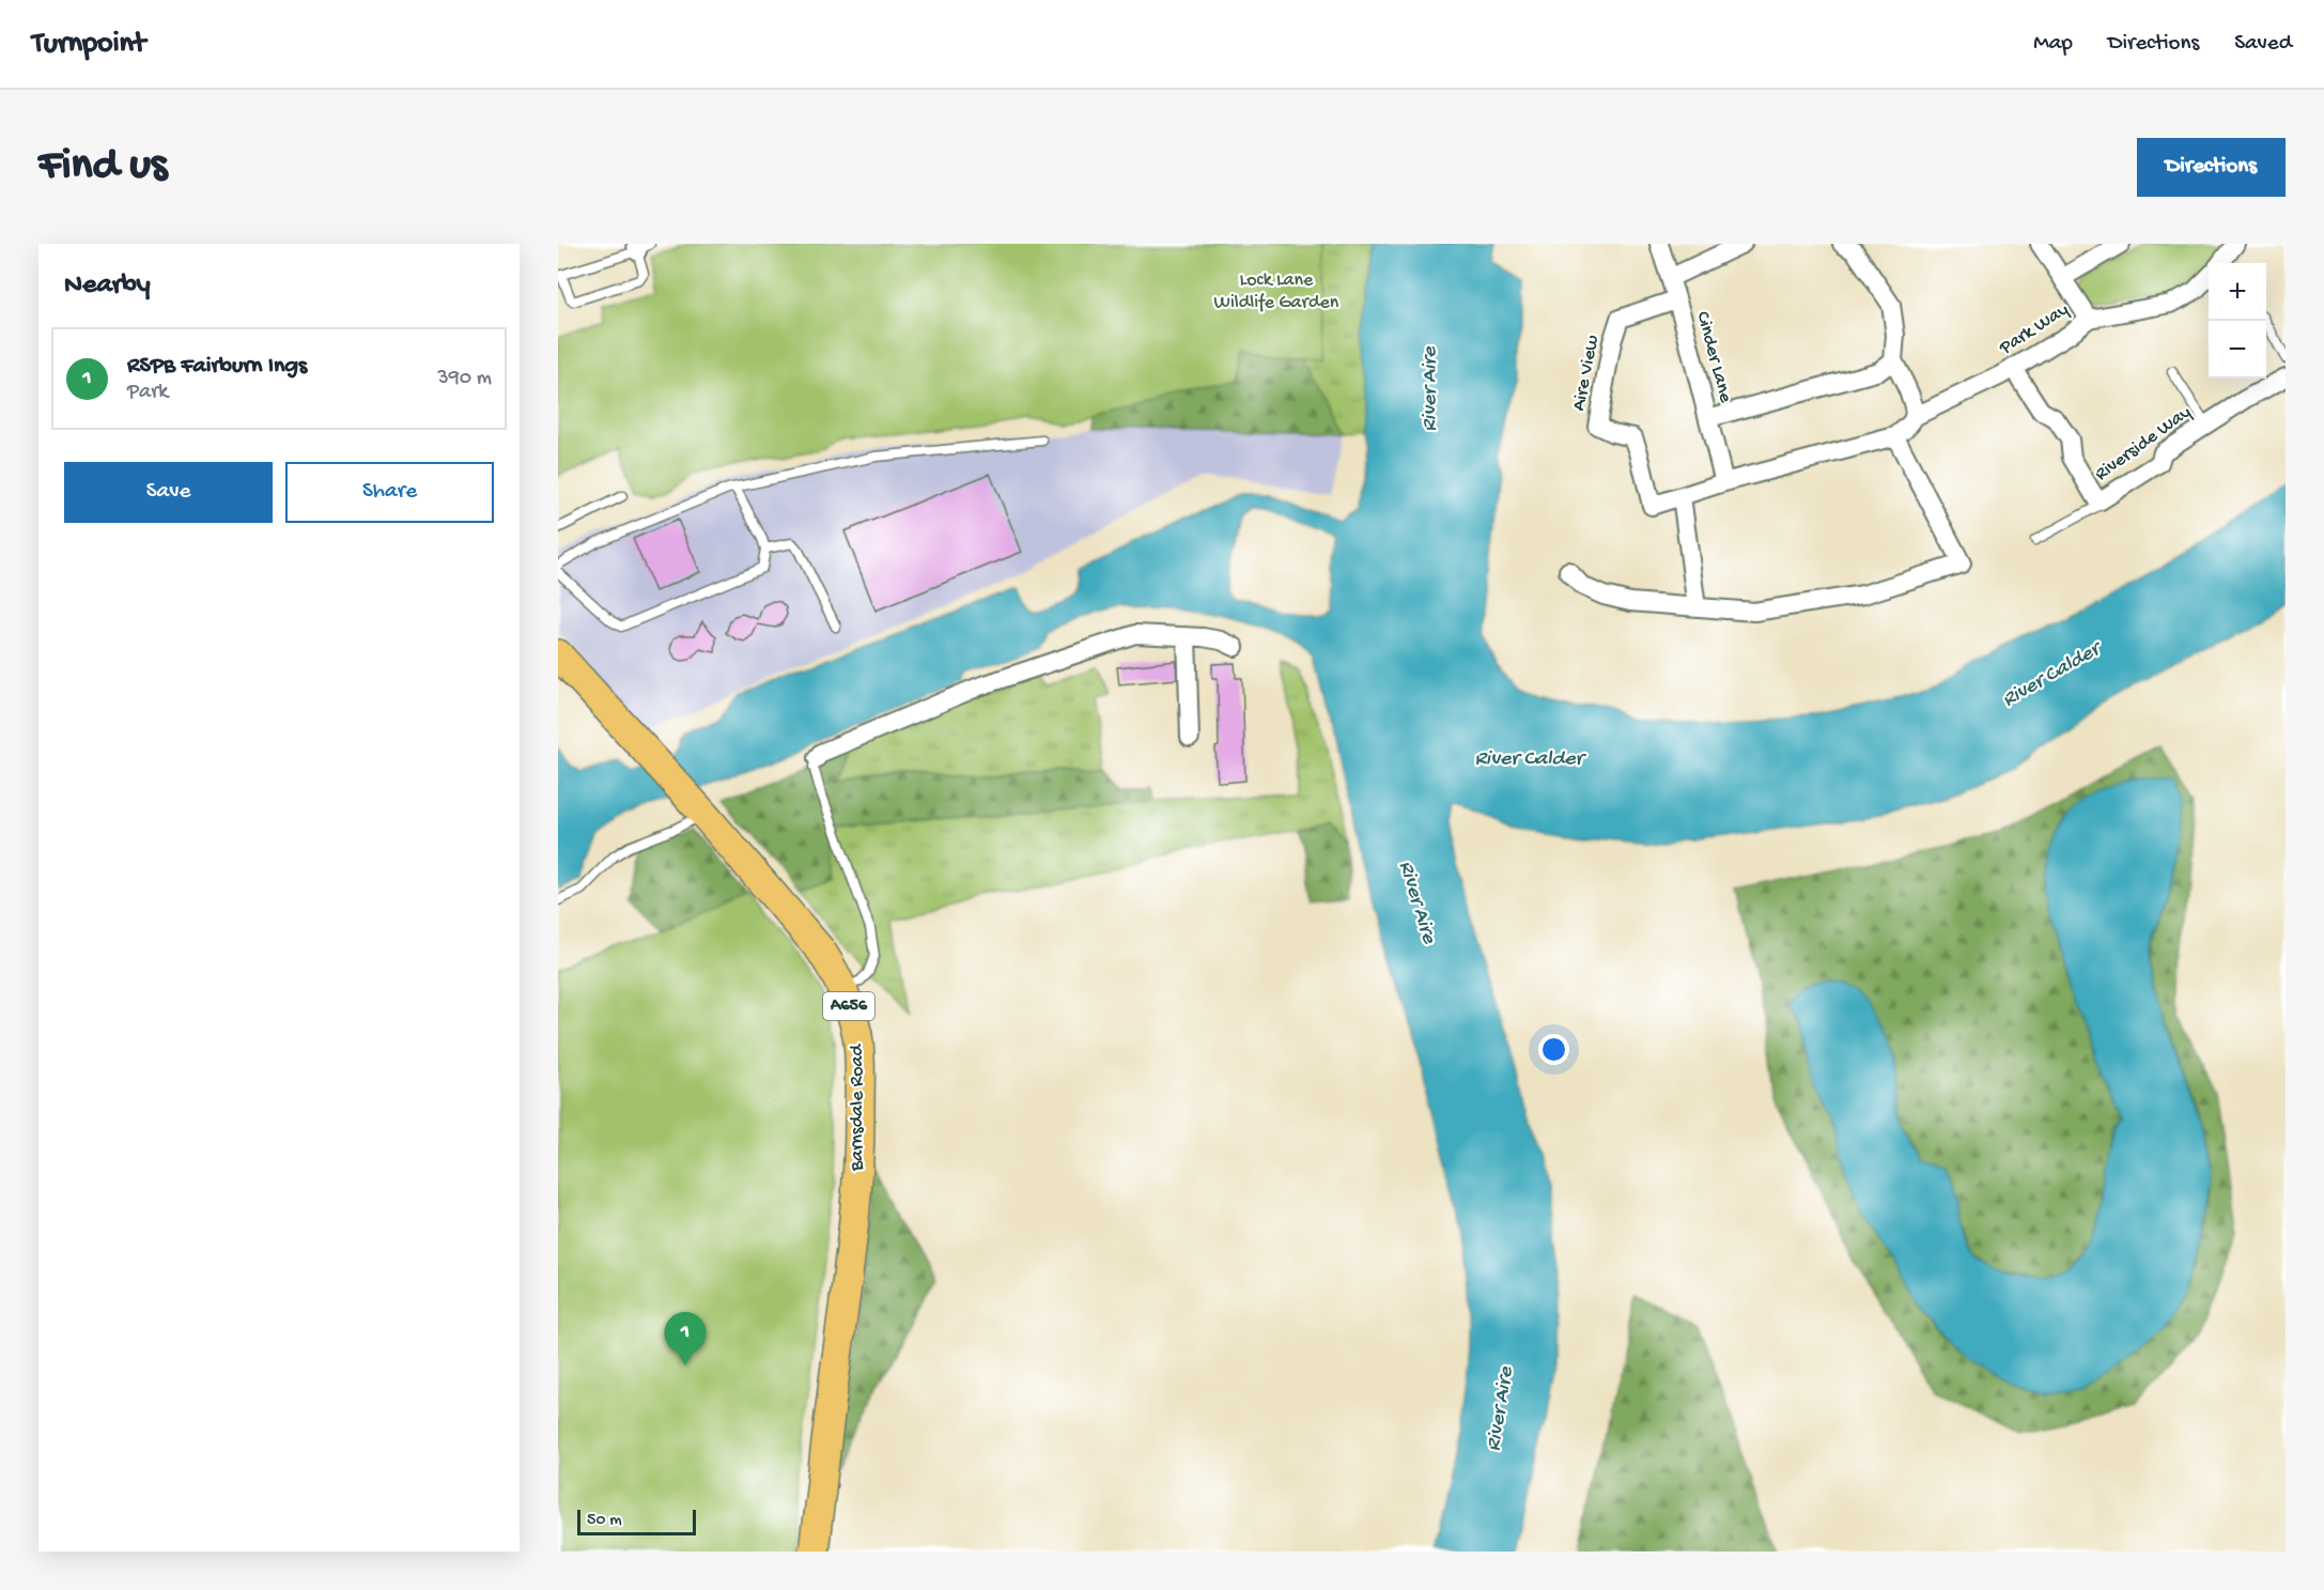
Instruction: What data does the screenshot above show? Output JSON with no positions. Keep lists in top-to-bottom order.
{
  "streets": {
    "main road": ["A656", "Barnsdale Road"],
    "street": [
      "Park Way",
      "Cinder Lane",
      "Aire View",
      "Riverside Way"
    ]
  },
  "crossings": [
    ["Park Way", "Riverside Way"],
    ["Cinder Lane", "Aire View"]
  ],
  "water": ["River Aire", "River Calder"],
  "parks": ["Lock Lane Wildlife Garden"],
  "scale_bar": "50 m",
  "page": {
    "header": "Turnpoint",
    "nav": ["Map", "Directions", "Saved"],
    "buttons": [
      "Directions",
      ["Save", "Share"]
    ],
    "title": "Find us",
    "heading": "Nearby",
    "map_buttons": ["+", "−"],
    "list": [
      {
        "mark": "1",
        "name": "RSPB Fairburn Ings",
        "note": "Park",
        "value": "390 m"
      }
    ],
    "pins": "1",
    "scale": "50 m"
  }
}
